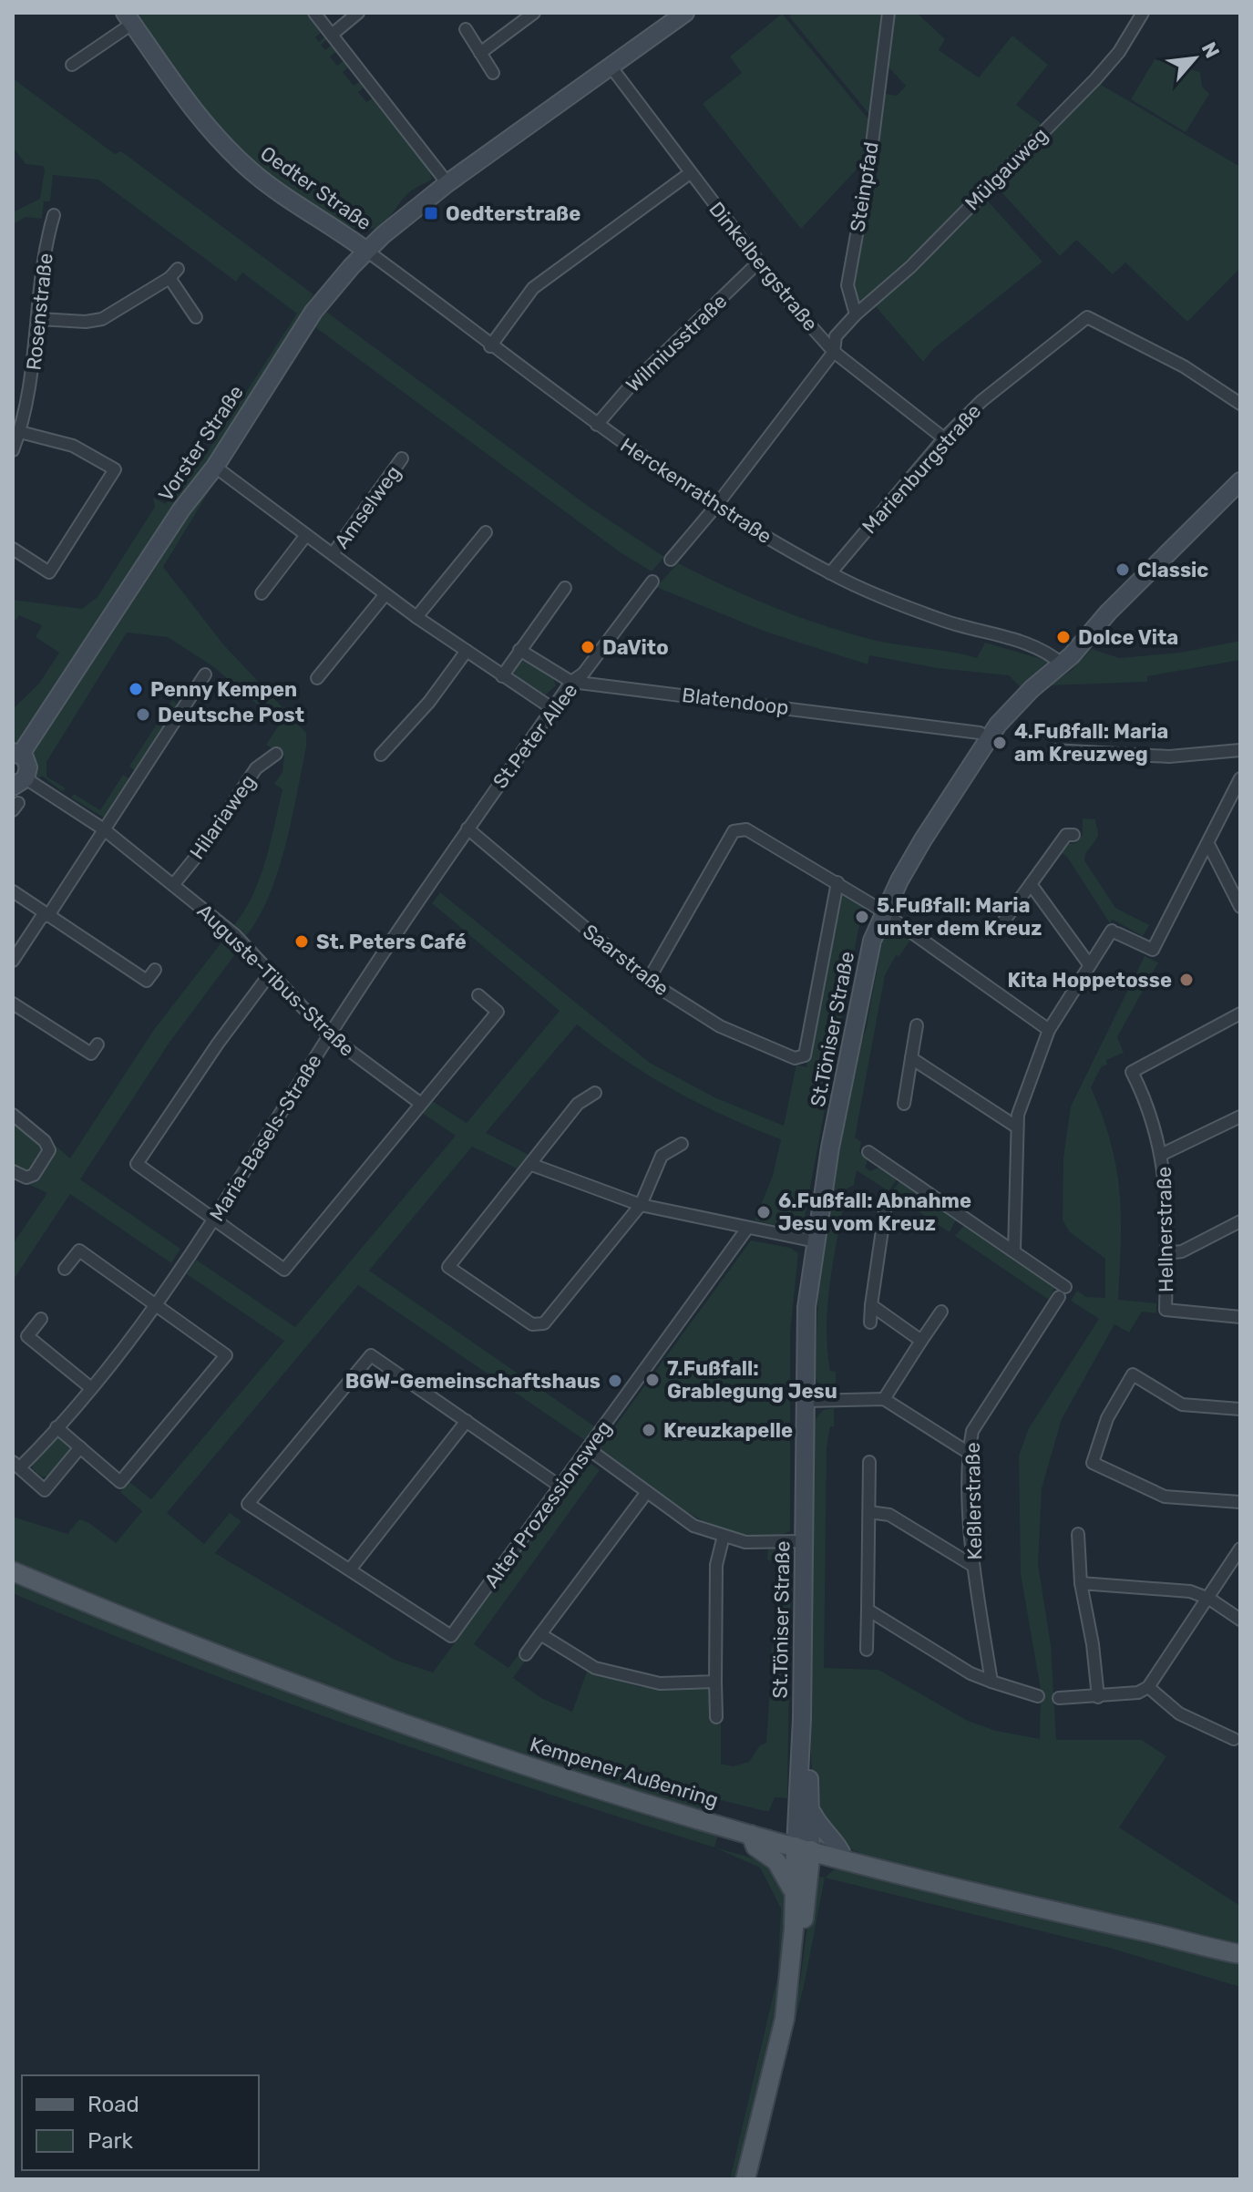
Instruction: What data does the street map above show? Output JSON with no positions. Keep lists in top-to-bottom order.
{
  "streets": {
    "main road": [
      "Oedter Straße",
      "Vorster Straße",
      "St.Töniser Straße",
      "Kempener Außenring"
    ],
    "street": [
      "Mülgauweg",
      "Steinpfad",
      "Dinkelbergstraße",
      "Rosenstraße",
      "Wilmiusstraße",
      "Marienburgstraße",
      "Herckenrathstraße",
      "Amselweg",
      "Blatendoop",
      "St.Peter Allee",
      "Hilariaweg",
      "Saarstraße",
      "Auguste-Tibus-Straße",
      "Maria-Basels-Straße",
      "Hellnerstraße",
      "Keßlerstraße",
      "Alter Prozessionsweg"
    ]
  },
  "crossings": [
    ["Mülgauweg", "Steinpfad"],
    ["Oedter Straße", "Vorster Straße"],
    ["Oedter Straße", "Herckenrathstraße"],
    ["Dinkelbergstraße", "Wilmiusstraße"],
    ["Dinkelbergstraße", "Vorster Straße"],
    ["Dinkelbergstraße", "Marienburgstraße"],
    ["Wilmiusstraße", "Herckenrathstraße"],
    ["Vorster Straße", "Herckenrathstraße"],
    ["Vorster Straße", "Auguste-Tibus-Straße"],
    ["Marienburgstraße", "Herckenrathstraße"],
    ["Herckenrathstraße", "St.Töniser Straße"],
    ["Blatendoop", "St.Peter Allee"],
    ["Blatendoop", "St.Töniser Straße"],
    ["St.Peter Allee", "Saarstraße"],
    ["St.Peter Allee", "Maria-Basels-Straße"],
    ["Hilariaweg", "Auguste-Tibus-Straße"],
    ["Auguste-Tibus-Straße", "Maria-Basels-Straße"],
    ["St.Töniser Straße", "Kempener Außenring"]
  ],
  "places": {
    "transit": ["Oedterstraße"],
    "other": [
      "Classic",
      "Dolce Vita",
      "DaVito",
      "Penny Kempen",
      "Deutsche Post",
      "4.Fußfall: Maria am Kreuzweg",
      "5.Fußfall: Maria unter dem Kreuz",
      "St. Peters Café",
      "Kita Hoppetosse",
      "6.Fußfall: Abnahme Jesu vom Kreuz",
      "7.Fußfall: Grablegung Jesu",
      "BGW-Gemeinschaftshaus",
      "Kreuzkapelle"
    ]
  },
  "legend": ["Road", "Park"],
  "north": "top right"
}
